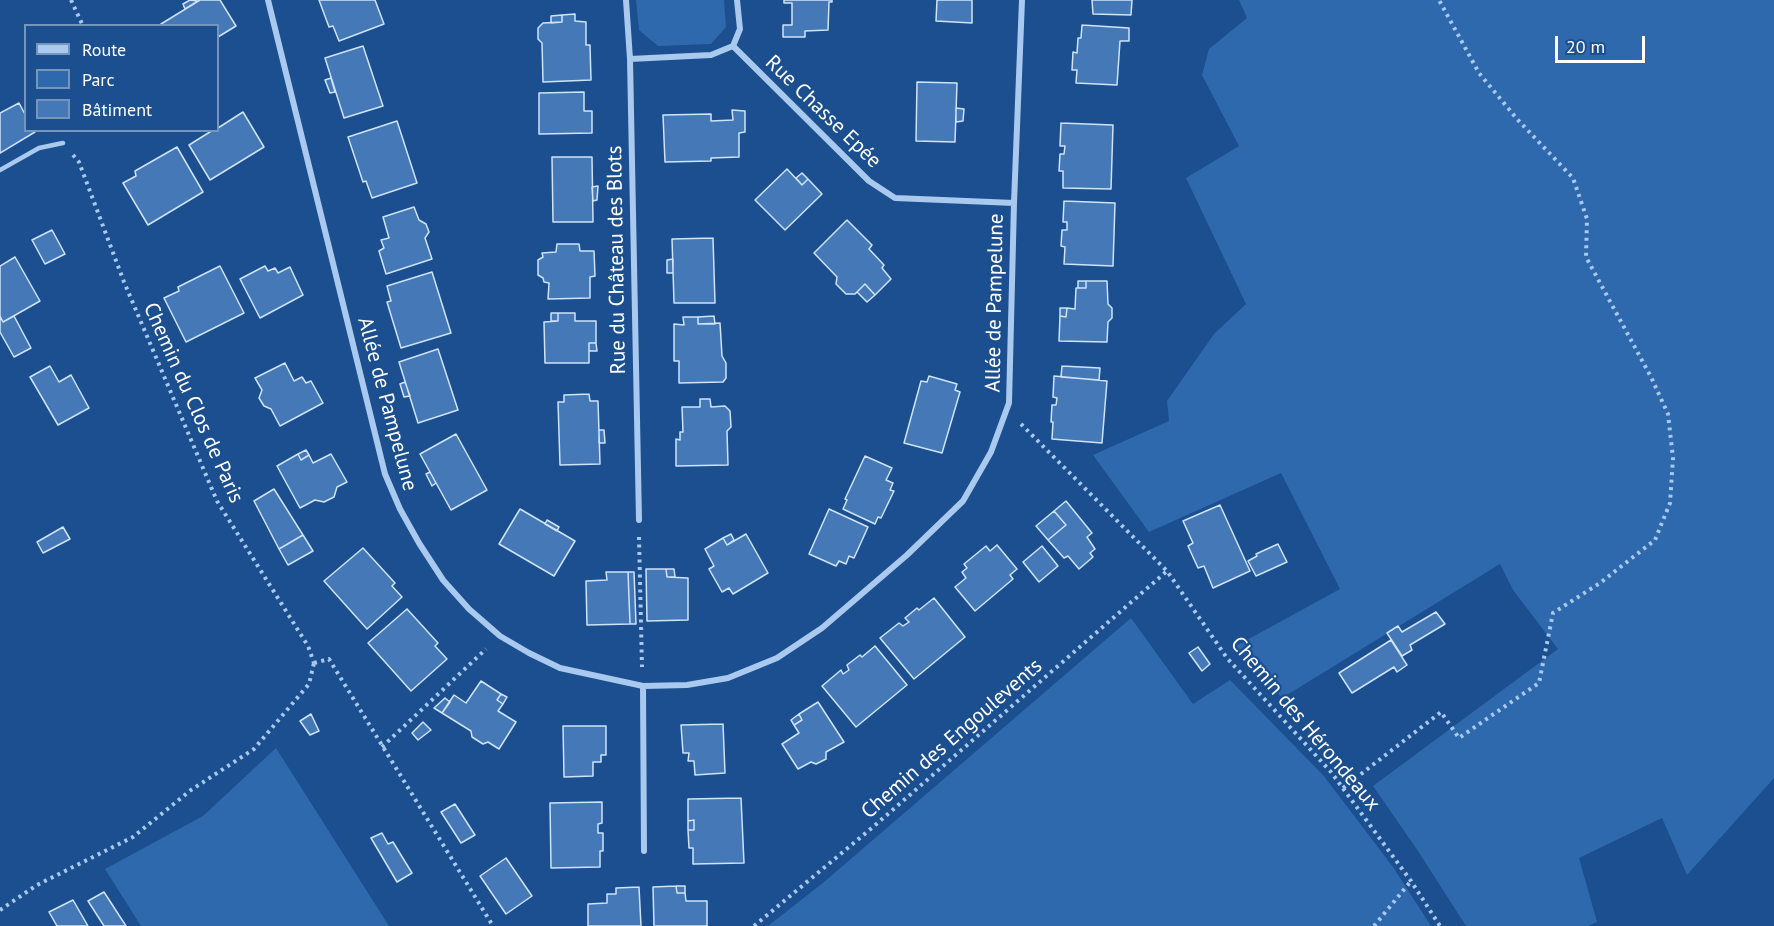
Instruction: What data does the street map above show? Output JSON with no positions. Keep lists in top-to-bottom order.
{
  "streets": {
    "street": ["Rue Chasse Epée", "Rue du Château des Blots", "Allée de Pampelune"],
    "path": ["Chemin du Clos de Paris", "Chemin des Hérondeaux", "Chemin des Engoulevents"]
  },
  "crossings": [
    ["Rue Chasse Epée", "Allée de Pampelune"],
    ["Chemin des Hérondeaux", "Chemin des Engoulevents"]
  ],
  "legend": ["Route", "Parc", "Bâtiment"],
  "scale_bar": "20 m"
}
